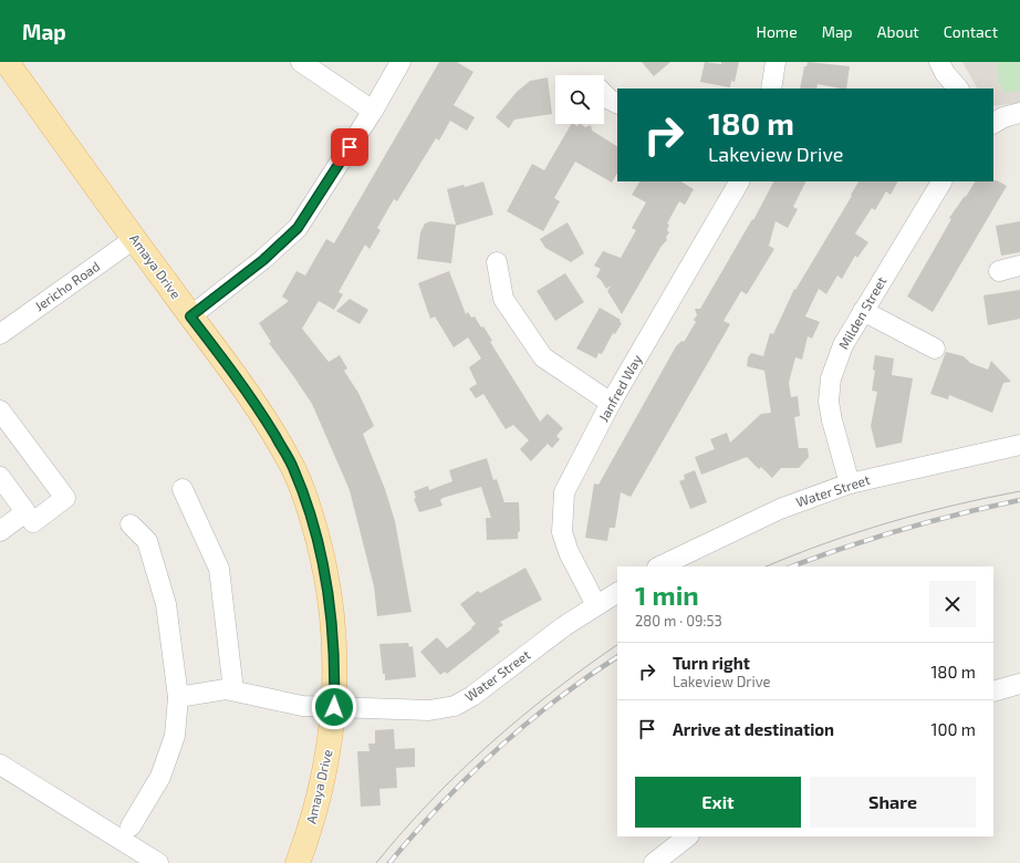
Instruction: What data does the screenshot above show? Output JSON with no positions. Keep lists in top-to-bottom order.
{
  "streets": {
    "main road": ["Amaya Drive"],
    "street": [
      "Jericho Road",
      "Milden Street",
      "Janfred Way",
      "Water Street"
    ]
  },
  "crossings": [
    ["Amaya Drive", "Jericho Road"],
    ["Amaya Drive", "Water Street"],
    ["Milden Street", "Water Street"],
    ["Janfred Way", "Water Street"]
  ],
  "page": {
    "header": "Map",
    "nav": [
      "Home",
      "Map",
      "About",
      "Contact"
    ],
    "turn": ["180 m", "Lakeview Drive"],
    "heading": ["1 min", "280 m · 09:53"],
    "list": [
      {
        "name": "Turn right",
        "note": "Lakeview Drive",
        "value": "180 m"
      },
      {
        "name": "Arrive at destination",
        "value": "100 m"
      }
    ],
    "buttons": ["Exit", "Share"]
  }
}
